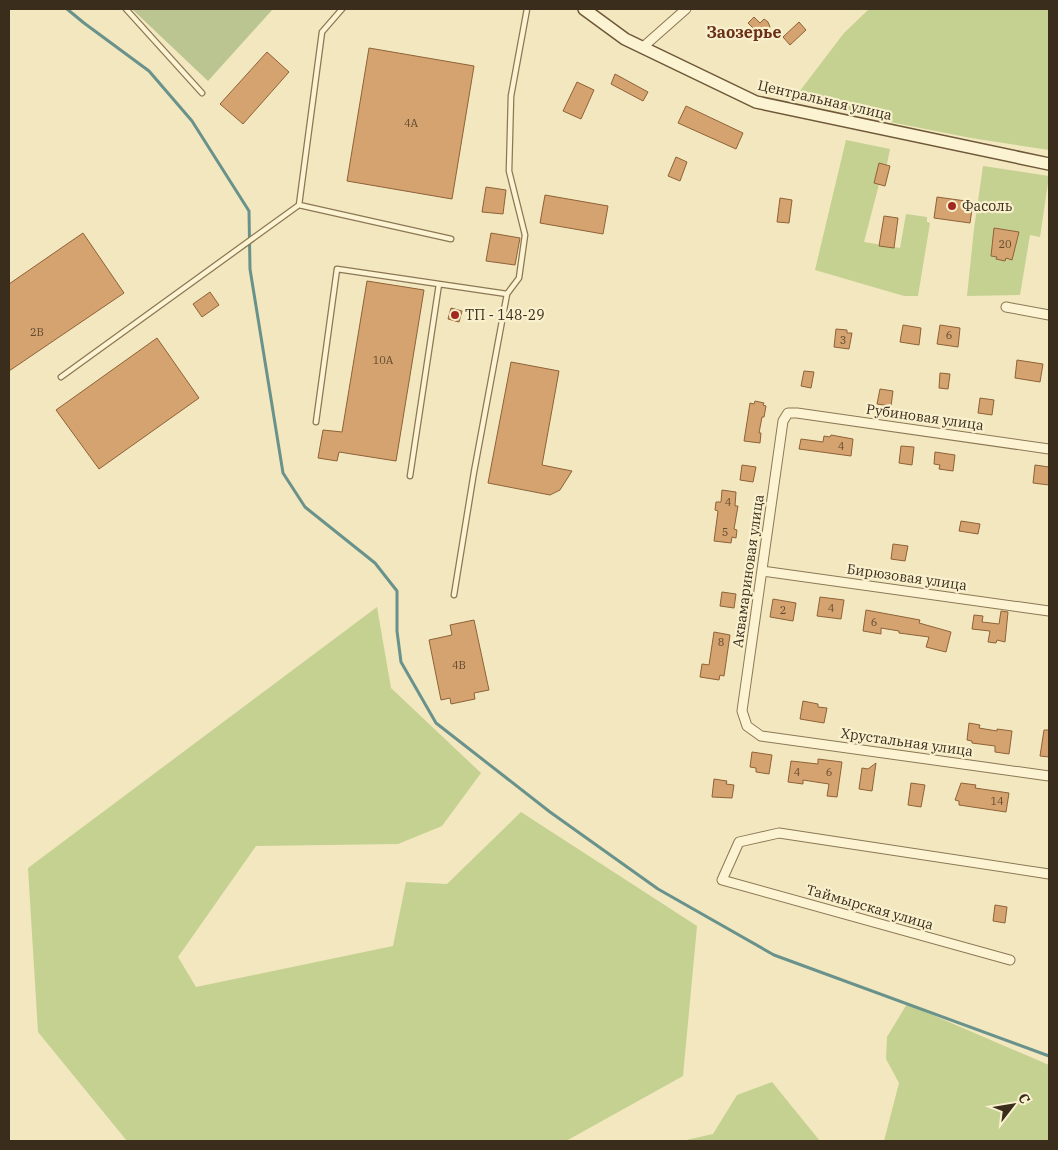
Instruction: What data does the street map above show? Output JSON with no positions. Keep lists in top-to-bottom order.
{
  "streets": {
    "main road": ["Центральная улица"],
    "street": [
      "Рубиновая улица",
      "Аквамариновая улица",
      "Бирюзовая улица",
      "Хрустальная улица",
      "Таймырская улица"
    ]
  },
  "crossings": [
    ["Рубиновая улица", "Аквамариновая улица"],
    ["Аквамариновая улица", "Бирюзовая улица"],
    ["Аквамариновая улица", "Хрустальная улица"]
  ],
  "districts": ["Заозерье"],
  "places": ["Фасоль", "ТП - 148-29"],
  "house_numbers": [
    "4А",
    "20",
    "2В",
    "6",
    "3",
    "10А",
    "4",
    "4",
    "5",
    "4",
    "2",
    "6",
    "8",
    "4В",
    "4",
    "6",
    "14"
  ],
  "north": "top right"
}
